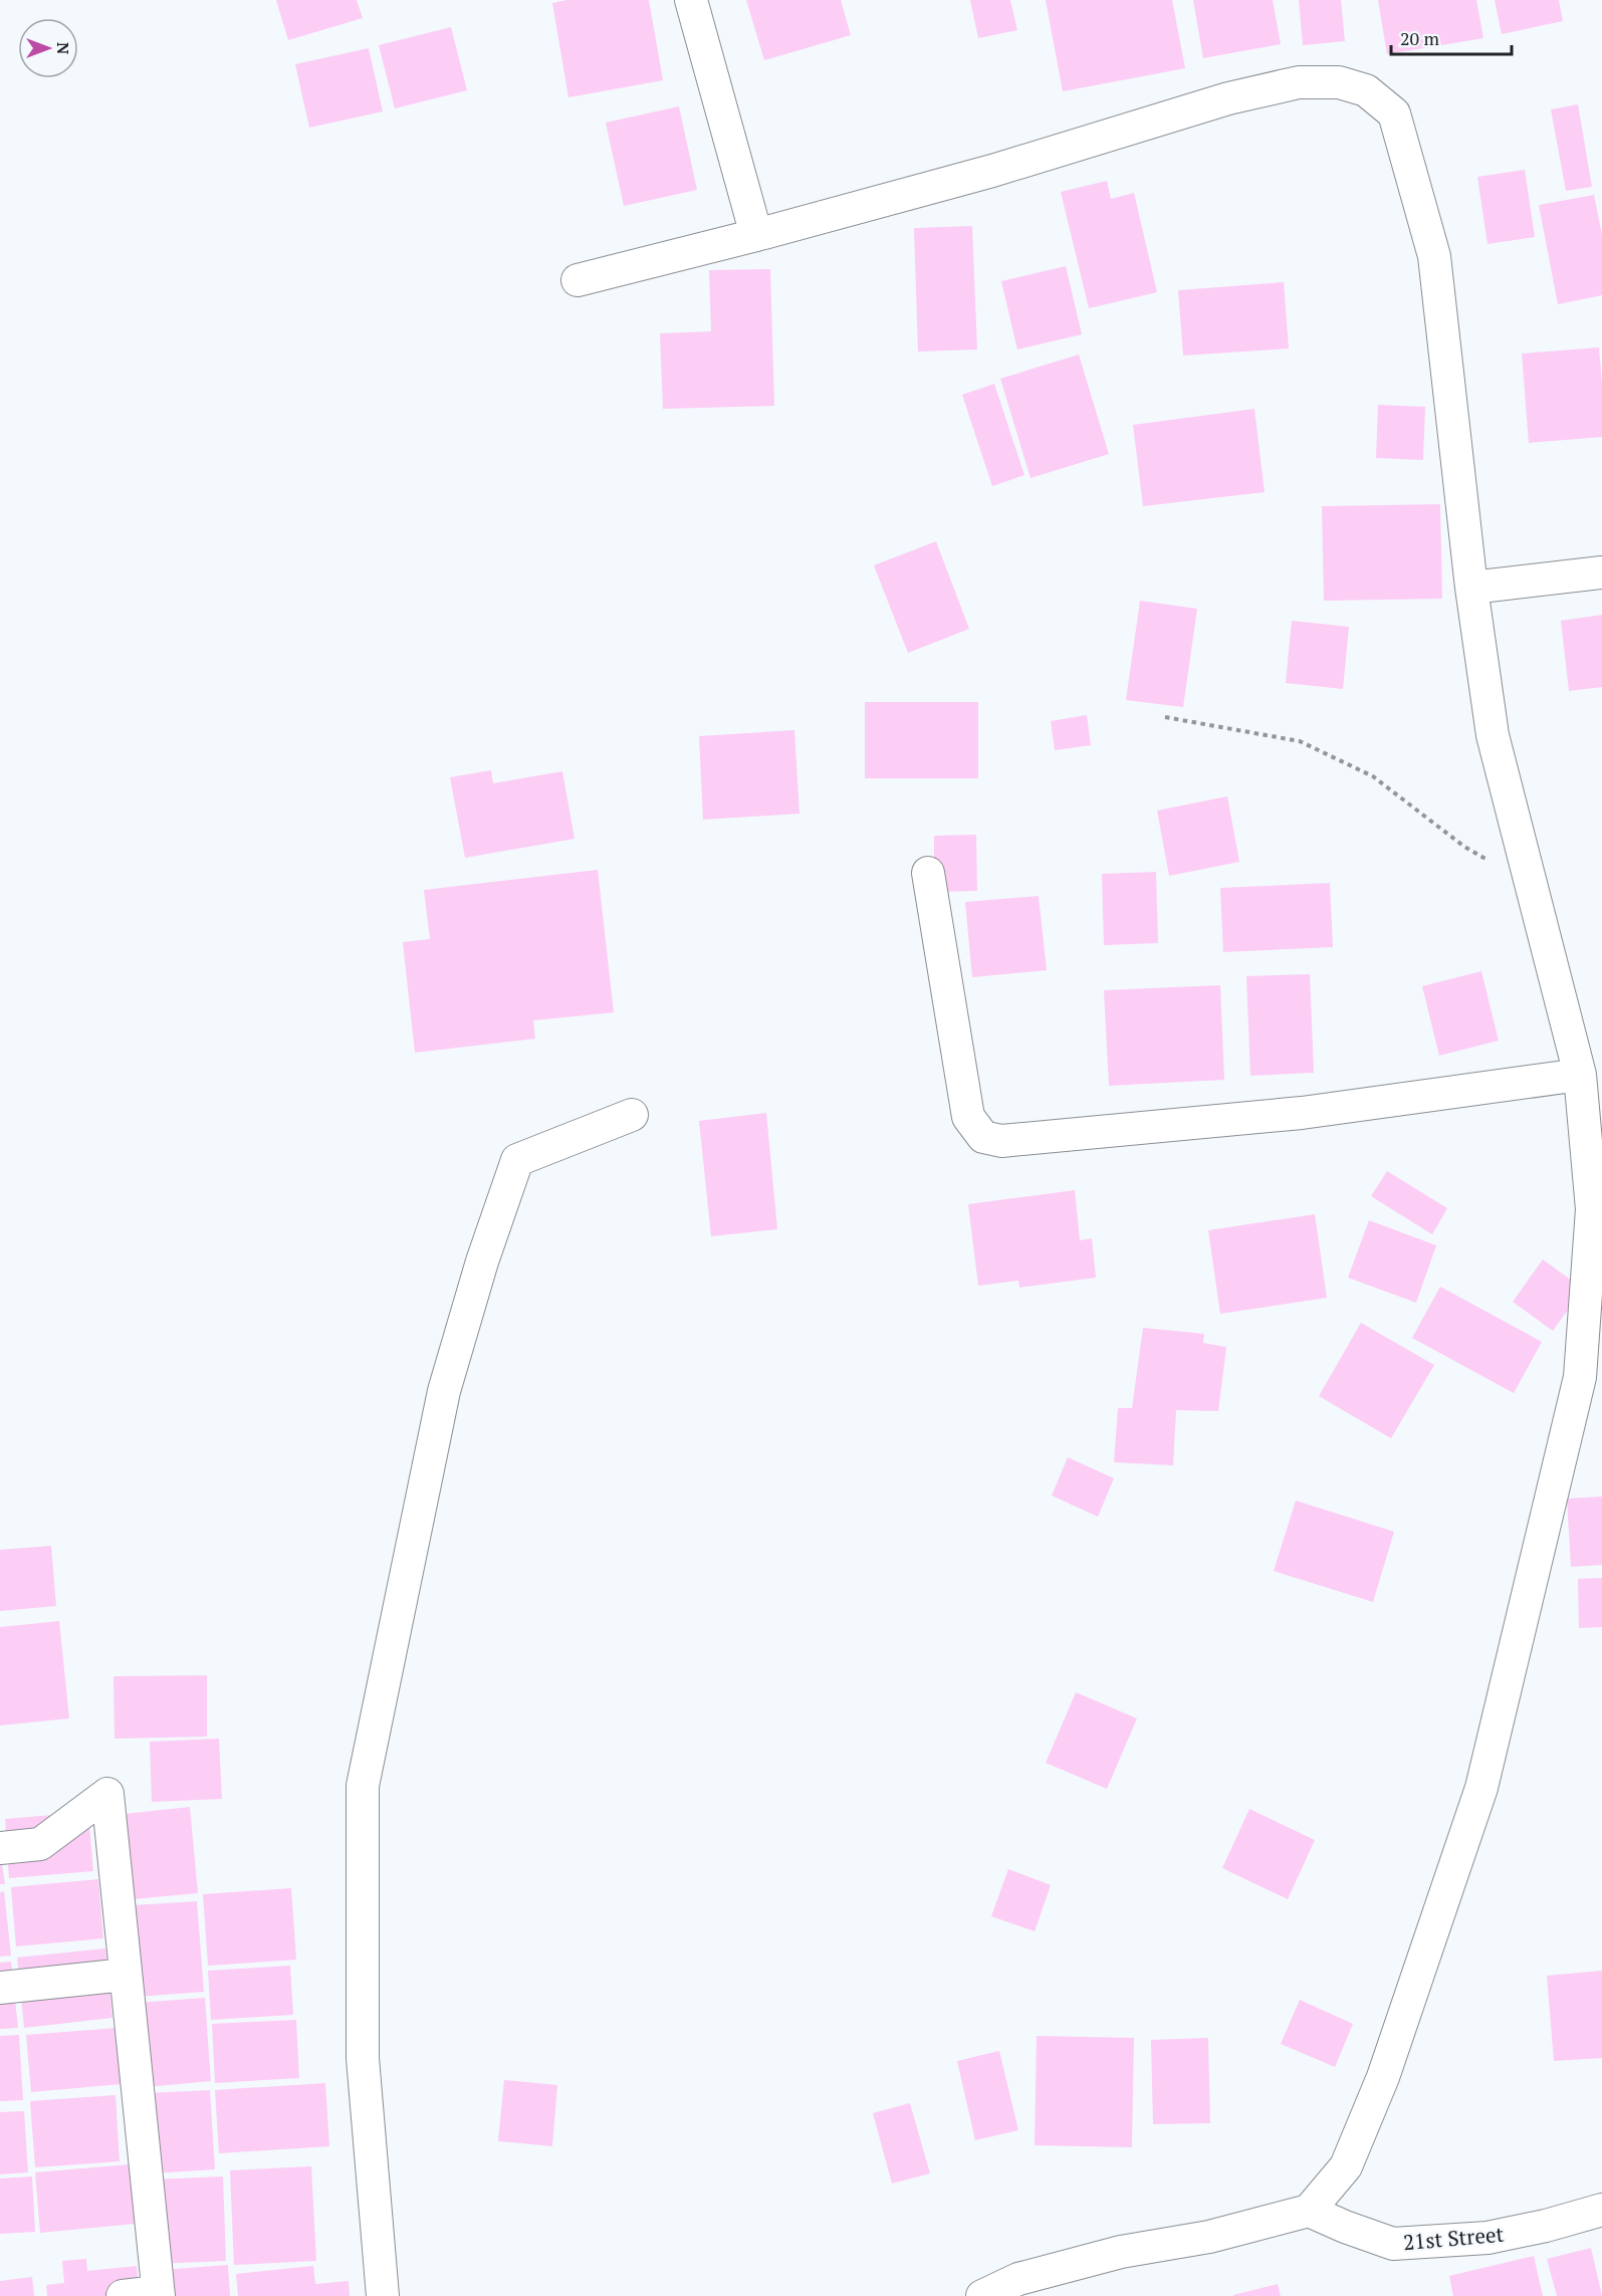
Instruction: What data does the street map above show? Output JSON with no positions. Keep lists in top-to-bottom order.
{
  "streets": {
    "street": ["21st Street"]
  },
  "scale_bar": "20 m",
  "north": "right"
}
